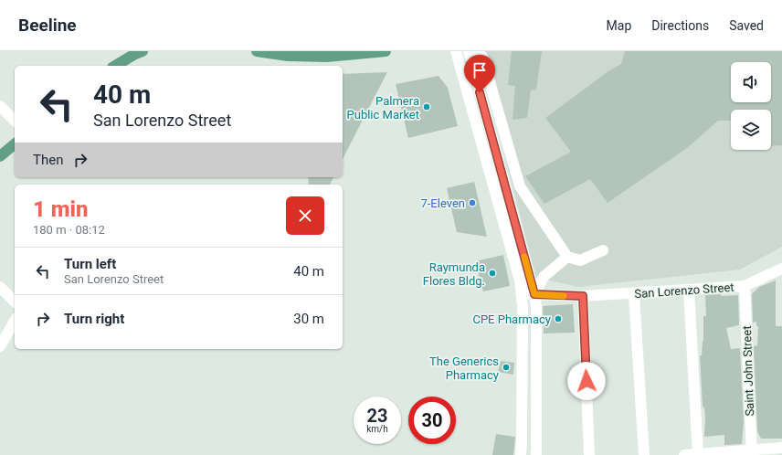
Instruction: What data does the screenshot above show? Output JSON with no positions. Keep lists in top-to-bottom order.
{
  "streets": {
    "street": ["San Lorenzo Street", "Saint John Street"]
  },
  "crossings": [
    ["San Lorenzo Street", "Saint John Street"]
  ],
  "places": [
    "Palmera Public Market",
    "7-Eleven",
    "Raymunda Flores Bldg.",
    "CPE Pharmacy",
    "The Generics Pharmacy"
  ],
  "page": {
    "header": "Beeline",
    "nav": ["Map", "Directions", "Saved"],
    "turn": ["40 m", "San Lorenzo Street"],
    "then": "Then",
    "heading": ["1 min", "180 m · 08:12"],
    "list": [
      {
        "name": "Turn left",
        "note": "San Lorenzo Street",
        "value": "40 m"
      },
      {
        "name": "Turn right",
        "value": "30 m"
      }
    ],
    "speed": "23 km/h",
    "limit": "30"
  }
}
